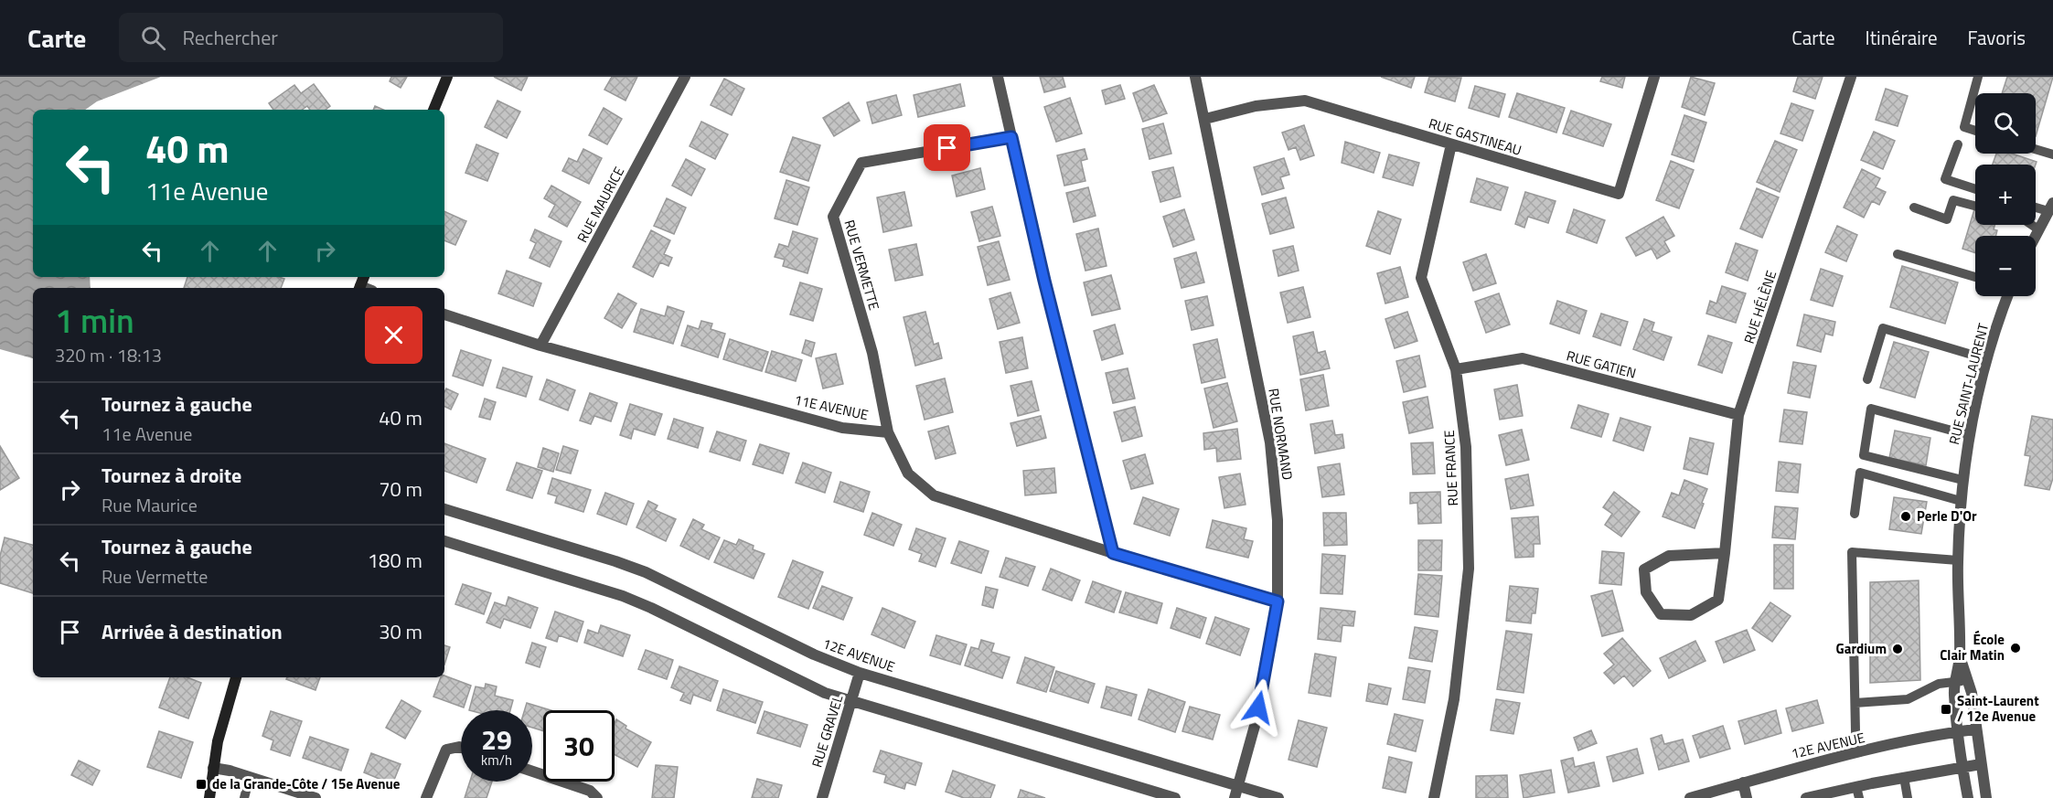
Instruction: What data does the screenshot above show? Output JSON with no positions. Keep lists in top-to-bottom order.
{
  "streets": {
    "street": [
      "RUE GASTINEAU",
      "RUE MAURICE",
      "RUE VERMETTE",
      "RUE HÉLÈNE",
      "RUE GATIEN",
      "RUE SAINT-LAURENT",
      "11E AVENUE",
      "RUE NORMAND",
      "RUE FRANCE",
      "12E AVENUE",
      "RUE GRAVEL"
    ]
  },
  "crossings": [
    ["RUE GASTINEAU", "RUE NORMAND"],
    ["RUE GASTINEAU", "RUE FRANCE"],
    ["RUE MAURICE", "11E AVENUE"],
    ["RUE VERMETTE", "11E AVENUE"],
    ["RUE HÉLÈNE", "RUE GATIEN"],
    ["RUE GATIEN", "RUE FRANCE"],
    ["RUE SAINT-LAURENT", "12E AVENUE"],
    ["RUE NORMAND", "12E AVENUE"],
    ["12E AVENUE", "RUE GRAVEL"]
  ],
  "places": {
    "other": ["Perle D'Or", "École Clair Matin", "Gardium"],
    "transit": ["Saint-Laurent / 12e Avenue", "de la Grande-Côte / 15e Avenue"]
  },
  "page": {
    "header": "Carte",
    "search": "Rechercher",
    "nav": ["Carte", "Itinéraire", "Favoris"],
    "map_buttons": ["+", "−"],
    "turn": ["40 m", "11e Avenue"],
    "heading": ["1 min", "320 m · 18:13"],
    "list": [
      {
        "name": "Tournez à gauche",
        "note": "11e Avenue",
        "value": "40 m"
      },
      {
        "name": "Tournez à droite",
        "note": "Rue Maurice",
        "value": "70 m"
      },
      {
        "name": "Tournez à gauche",
        "note": "Rue Vermette",
        "value": "180 m"
      },
      {
        "name": "Arrivée à destination",
        "value": "30 m"
      }
    ],
    "speed": "29 km/h",
    "limit": "30"
  }
}
